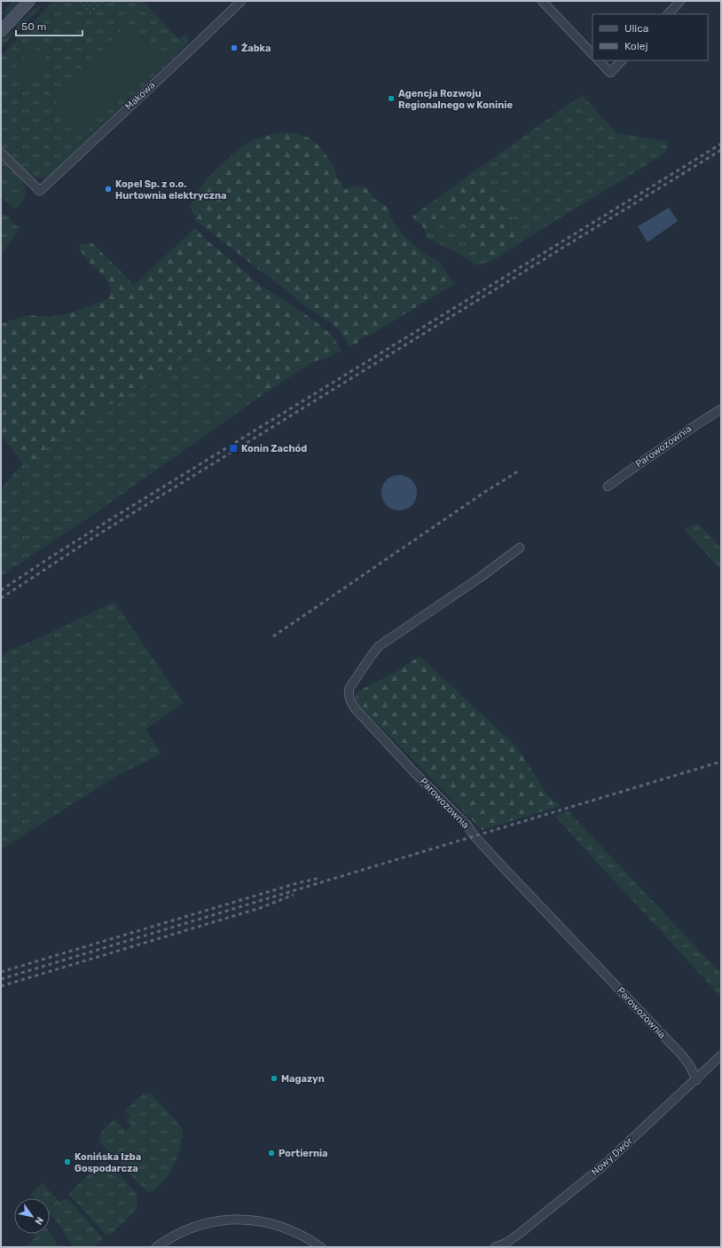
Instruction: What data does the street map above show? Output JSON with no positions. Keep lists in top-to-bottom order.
{
  "streets": {
    "street": ["Makowa", "Parowozownia", "Nowy Dwór"]
  },
  "crossings": [
    ["Parowozownia", "Nowy Dwór"]
  ],
  "places": {
    "other": [
      "Żabka",
      "Agencja Rozwoju Regionalnego w Koninie",
      "Kopel Sp. z o.o. Hurtownia elektryczna",
      "Magazyn",
      "Portiernia",
      "Konińska Izba Gospodarcza"
    ],
    "transit": ["Konin Zachód"]
  },
  "legend": ["Ulica", "Kolej"],
  "scale_bar": "50 m",
  "north": "bottom right"
}
